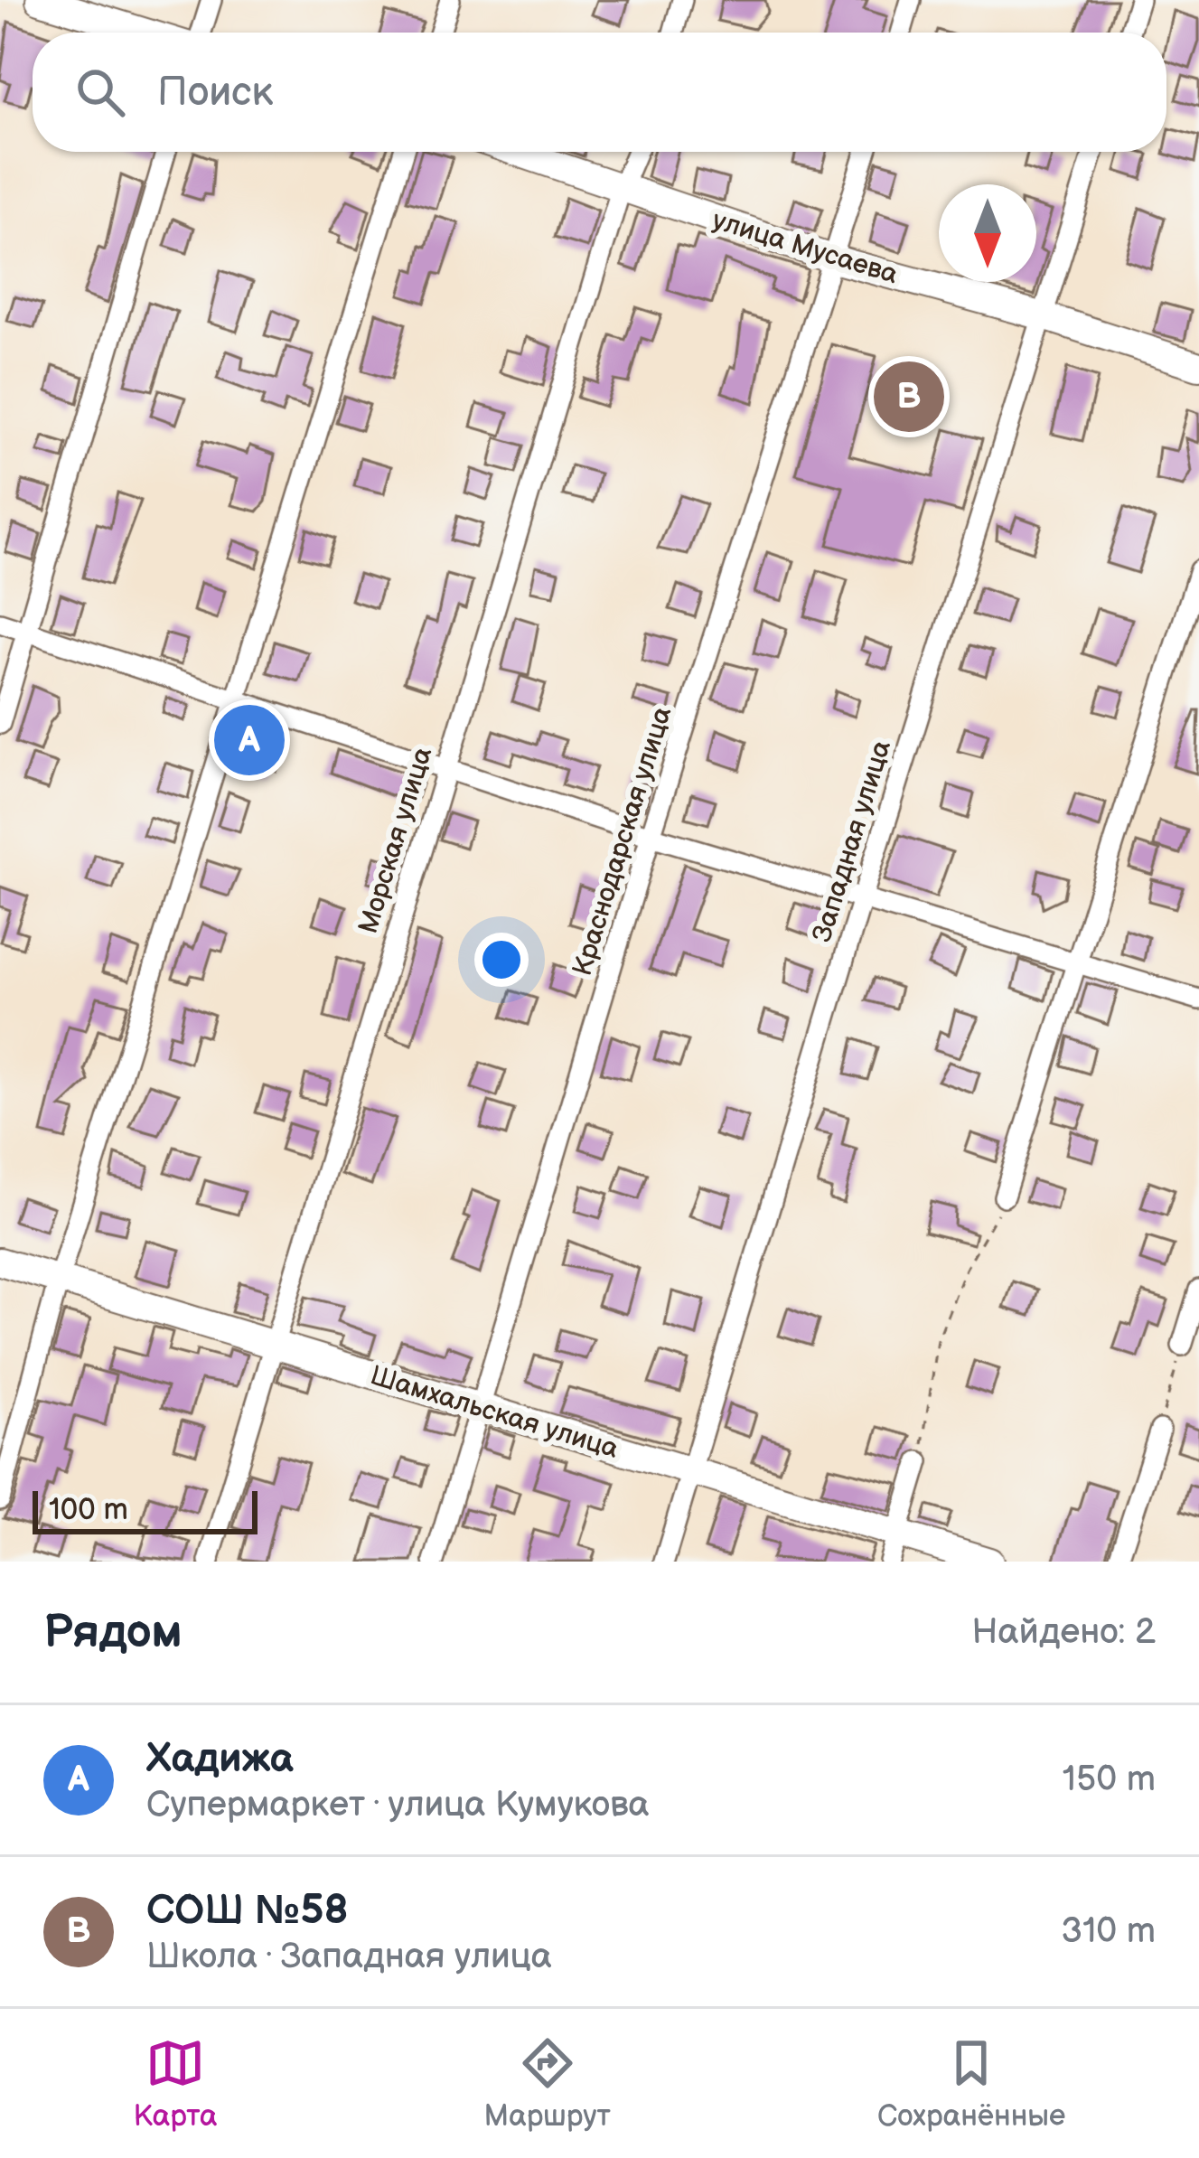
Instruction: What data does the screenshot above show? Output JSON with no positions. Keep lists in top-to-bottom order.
{
  "streets": {
    "street": [
      "улица Мусаева",
      "Морская улица",
      "Краснодарская улица",
      "Западная улица",
      "Шамхальская улица"
    ]
  },
  "crossings": [
    ["улица Мусаева", "Морская улица"],
    ["улица Мусаева", "Краснодарская улица"],
    ["улица Мусаева", "Западная улица"],
    ["Морская улица", "Шамхальская улица"],
    ["Краснодарская улица", "Шамхальская улица"],
    ["Западная улица", "Шамхальская улица"]
  ],
  "scale_bar": "100 m",
  "north": "bottom",
  "page": {
    "search": "Поиск",
    "pins": ["B", "A"],
    "scale": "100 m",
    "heading": ["Рядом", "Найдено: 2"],
    "list": [
      {
        "mark": "A",
        "name": "Хадижа",
        "note": "Супермаркет · улица Кумукова",
        "value": "150 m"
      },
      {
        "mark": "B",
        "name": "СОШ №58",
        "note": "Школа · Западная улица",
        "value": "310 m"
      }
    ],
    "nav": ["Карта", "Маршрут", "Сохранённые"]
  }
}
